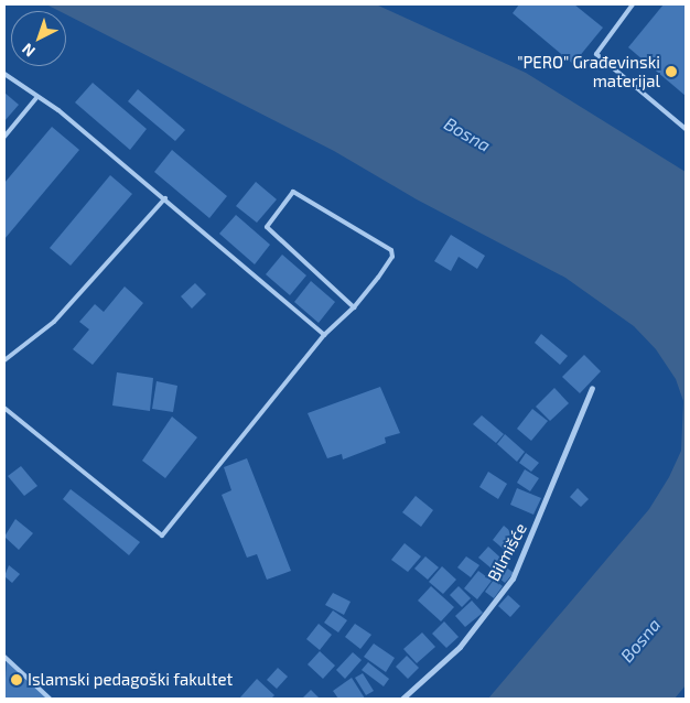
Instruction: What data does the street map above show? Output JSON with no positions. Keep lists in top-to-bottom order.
{
  "streets": {
    "street": ["Bilmišće"]
  },
  "water": ["Bosna"],
  "places": ["\"PERO\" Građevinski materijal", "Islamski pedagoški fakultet"],
  "north": "bottom left"
}
